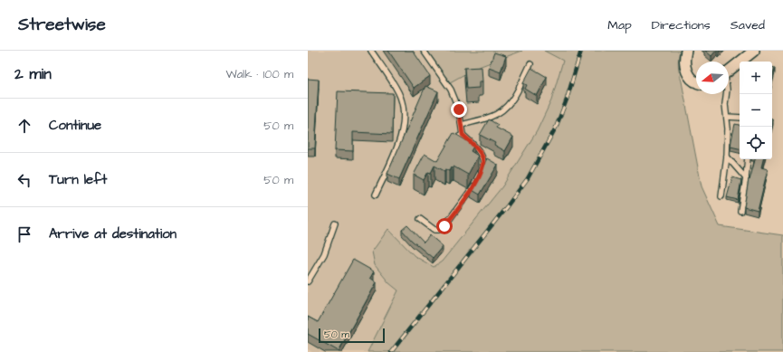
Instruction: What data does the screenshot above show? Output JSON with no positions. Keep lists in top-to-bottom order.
{
  "scale_bar": "50 m",
  "north": "left",
  "page": {
    "header": "Streetwise",
    "nav": ["Map", "Directions", "Saved"],
    "heading": ["2 min", "Walk · 100 m"],
    "map_buttons": ["+", "−"],
    "list": [
      ["Continue", "50 m"],
      ["Turn left", "50 m"],
      "Arrive at destination"
    ],
    "scale": "50 m"
  }
}
